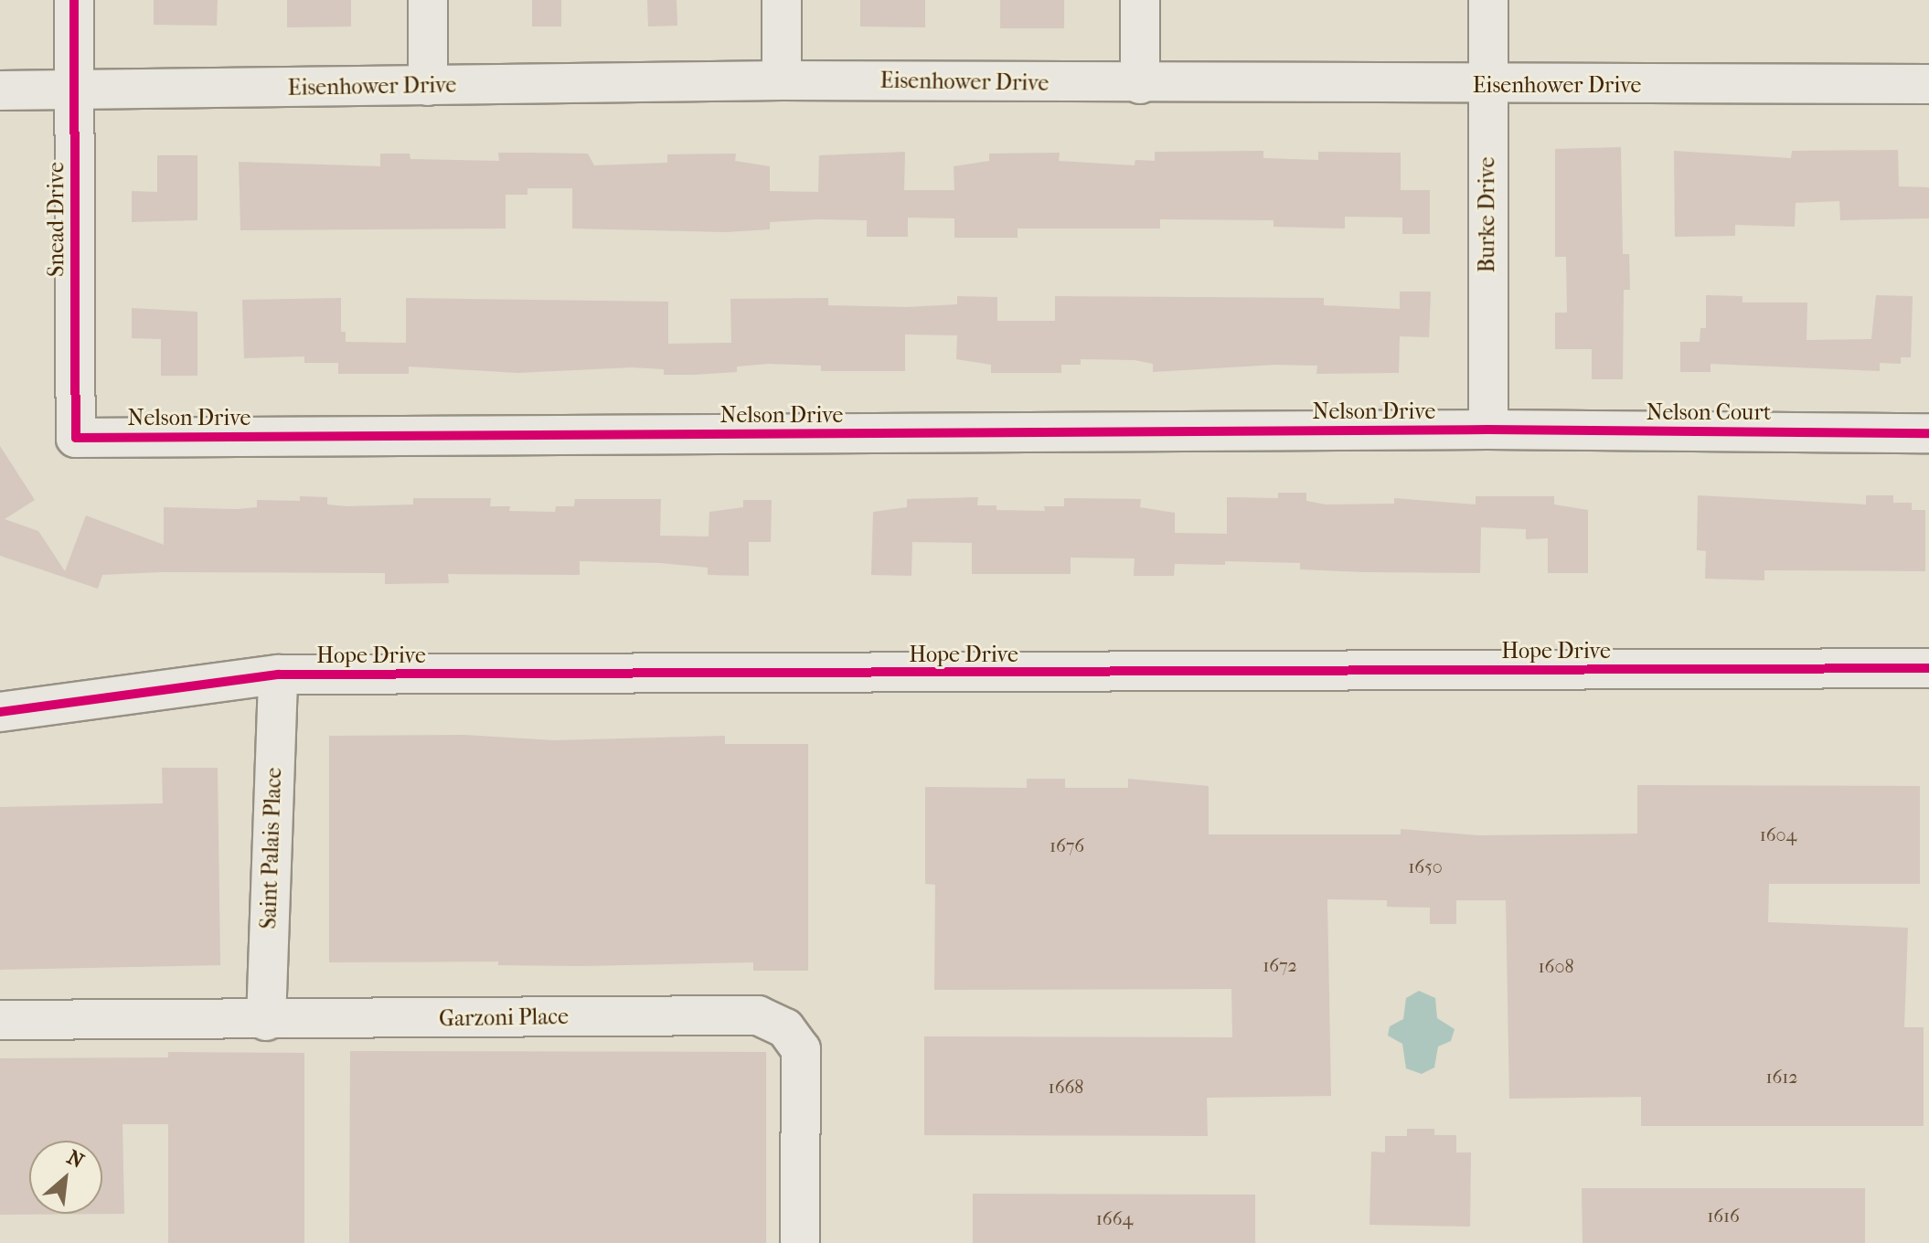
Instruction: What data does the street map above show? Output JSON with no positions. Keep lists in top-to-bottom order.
{
  "streets": {
    "street": [
      "Eisenhower Drive",
      "Burke Drive",
      "Snead Drive",
      "Nelson Drive",
      "Nelson Court",
      "Hope Drive",
      "Saint Palais Place",
      "Garzoni Place"
    ]
  },
  "crossings": [
    ["Eisenhower Drive", "Burke Drive"],
    ["Eisenhower Drive", "Snead Drive"],
    ["Burke Drive", "Nelson Drive"],
    ["Burke Drive", "Nelson Court"],
    ["Snead Drive", "Nelson Drive"],
    ["Nelson Drive", "Nelson Court"],
    ["Hope Drive", "Saint Palais Place"],
    ["Saint Palais Place", "Garzoni Place"]
  ],
  "house_numbers": [
    "1604",
    "1676",
    "1650",
    "1672",
    "1608",
    "1612",
    "1668",
    "1616",
    "1664"
  ],
  "north": "top right"
}
